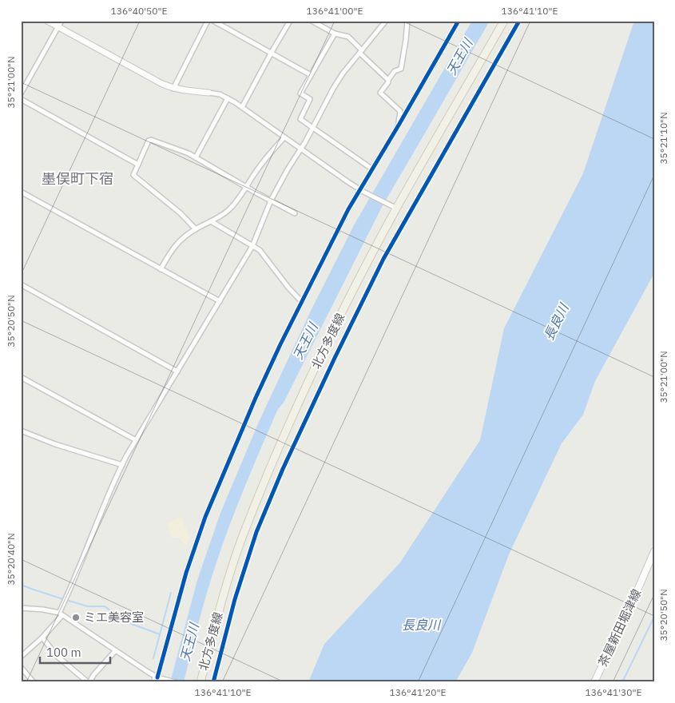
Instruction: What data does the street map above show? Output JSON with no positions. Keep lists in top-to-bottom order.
{
  "streets": {
    "main road": ["北方多度線", "茶屋新田堀津線"]
  },
  "districts": ["墨俣町下宿"],
  "water": ["天王川", "長良川"],
  "places": ["ミエ美容室"],
  "scale_bar": "100 m",
  "coordinates": [
    "136°40'50\"E",
    "136°41'00\"E",
    "136°41'10\"E",
    "35°21'00\"N",
    "35°21'10\"N",
    "35°20'50\"N",
    "35°20'40\"N",
    "136°41'20\"E",
    "136°41'30\"E"
  ]
}
